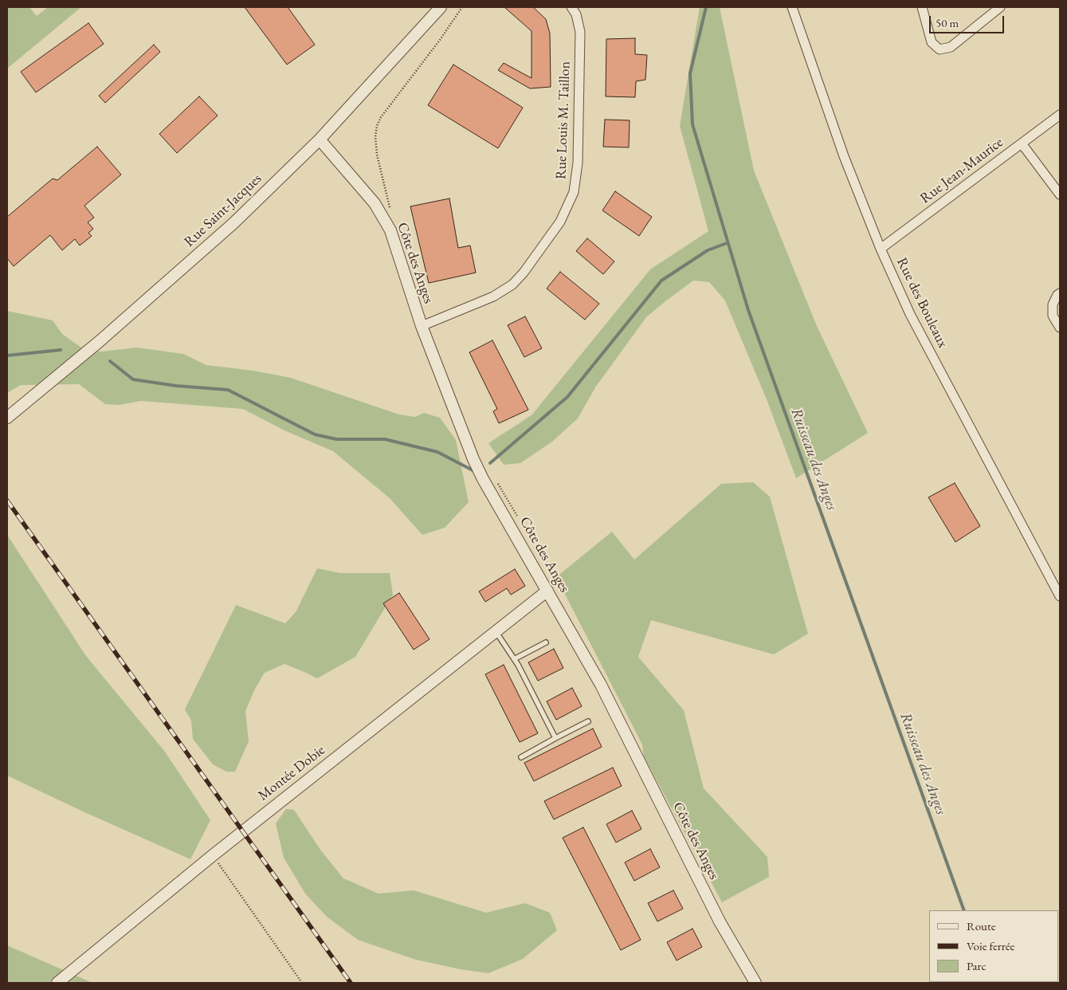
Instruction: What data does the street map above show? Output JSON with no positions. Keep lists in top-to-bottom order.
{
  "streets": {
    "street": [
      "Rue Louis M. Taillon",
      "Rue Jean-Maurice",
      "Rue Saint-Jacques",
      "Côte des Anges",
      "Rue des Bouleaux",
      "Montée Dobie"
    ]
  },
  "crossings": [
    ["Rue Louis M. Taillon", "Côte des Anges"],
    ["Rue Jean-Maurice", "Rue des Bouleaux"],
    ["Rue Saint-Jacques", "Côte des Anges"],
    ["Côte des Anges", "Montée Dobie"]
  ],
  "water": ["Ruisseau des Anges"],
  "legend": ["Route", "Voie ferrée", "Parc"],
  "scale_bar": "50 m"
}
